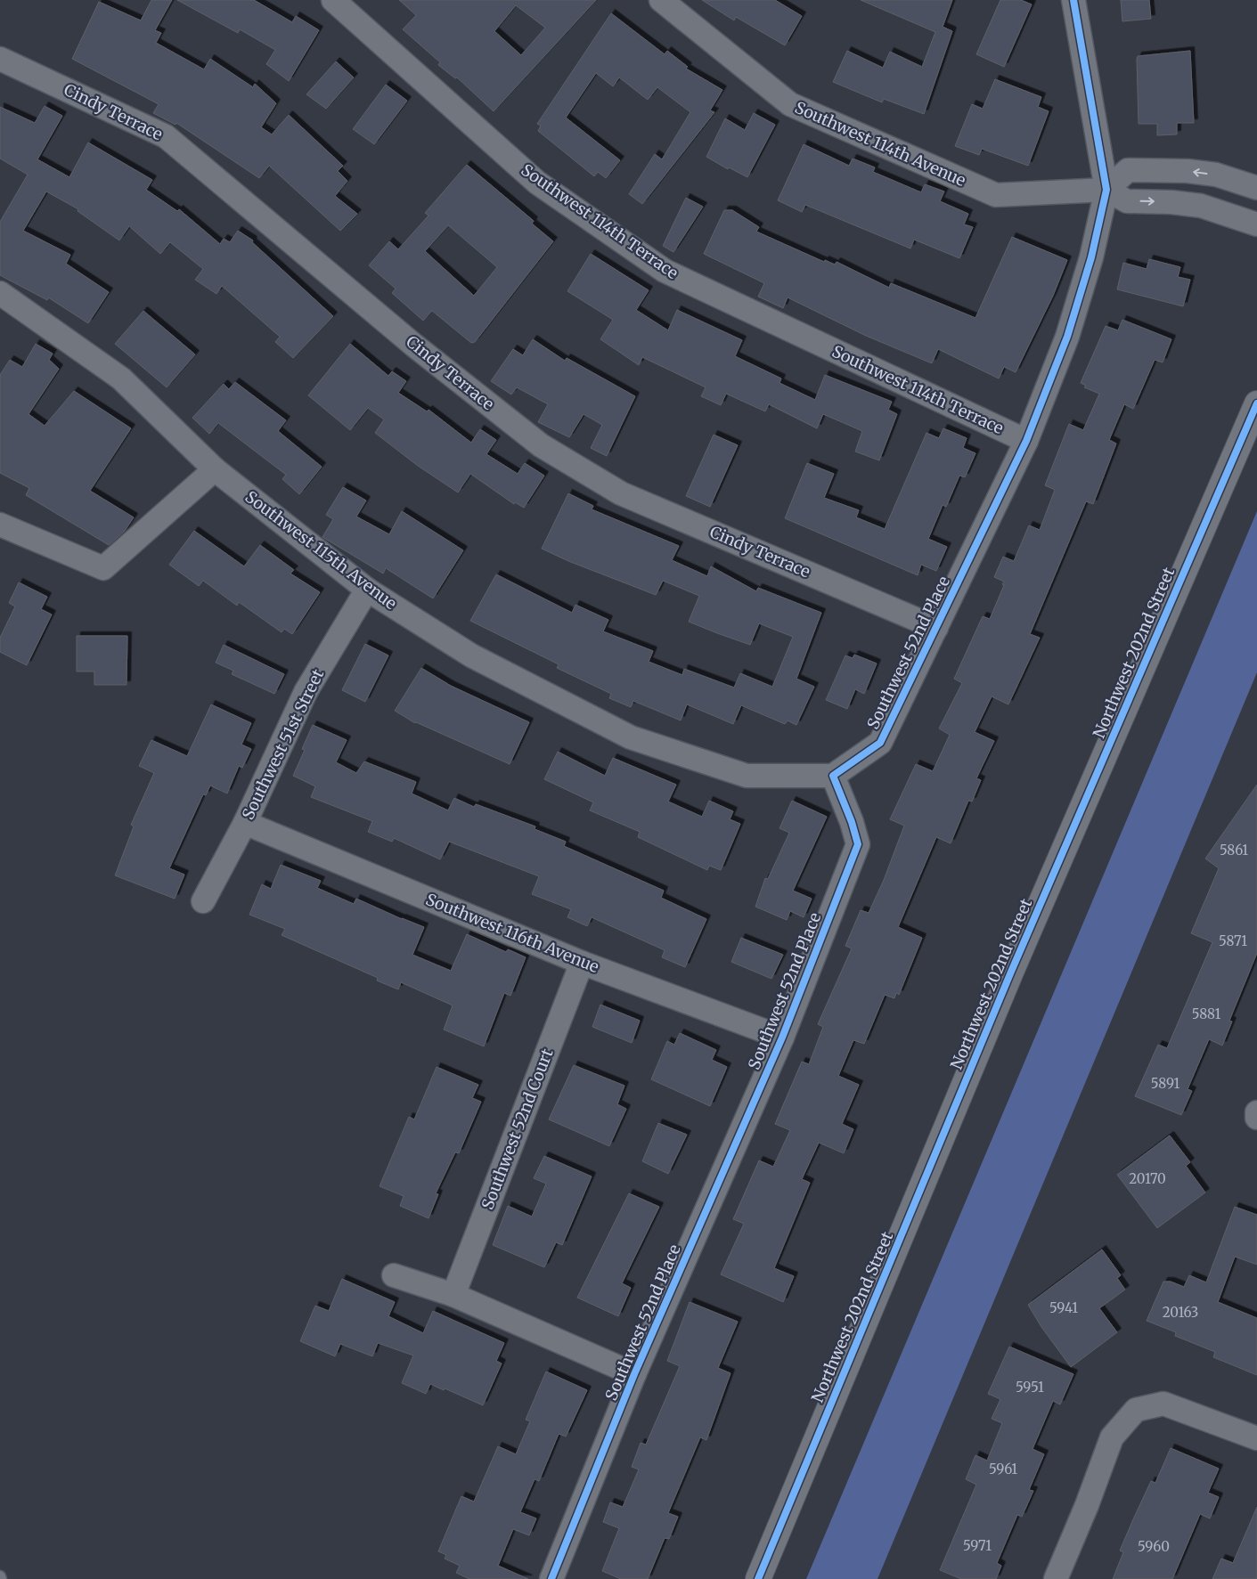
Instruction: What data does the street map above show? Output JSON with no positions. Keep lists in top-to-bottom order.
{
  "streets": {
    "street": [
      "Cindy Terrace",
      "Southwest 114th Avenue",
      "Southwest 114th Terrace",
      "Southwest 115th Avenue",
      "Southwest 52nd Place",
      "Northwest 202nd Street",
      "Southwest 51st Street",
      "Southwest 116th Avenue",
      "Southwest 52nd Court"
    ]
  },
  "crossings": [
    ["Cindy Terrace", "Southwest 52nd Place"],
    ["Southwest 114th Avenue", "Southwest 52nd Place"],
    ["Southwest 114th Terrace", "Southwest 52nd Place"],
    ["Southwest 115th Avenue", "Southwest 52nd Place"],
    ["Southwest 115th Avenue", "Southwest 51st Street"],
    ["Southwest 52nd Place", "Southwest 116th Avenue"],
    ["Southwest 51st Street", "Southwest 116th Avenue"],
    ["Southwest 116th Avenue", "Southwest 52nd Court"]
  ],
  "house_numbers": [
    "5861",
    "5871",
    "5881",
    "5891",
    "20170",
    "5941",
    "20163",
    "5951",
    "5961",
    "5971",
    "5960"
  ]
}
